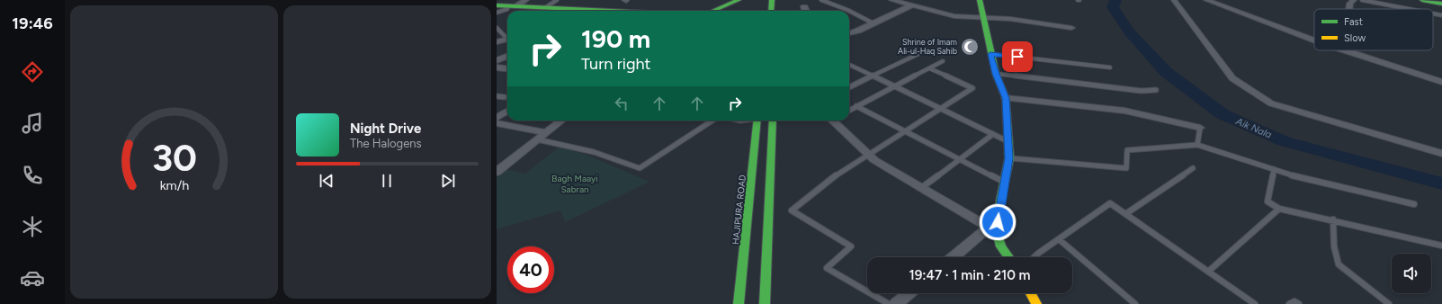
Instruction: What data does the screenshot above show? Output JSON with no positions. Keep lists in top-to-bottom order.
{
  "streets": {
    "main road": ["HAJIPURA ROAD"]
  },
  "water": ["Aik Nala"],
  "parks": ["Bagh Maayi Sabran"],
  "places": {
    "mosque": ["Shrine of Imam Ali-ul-Haq Sahib"]
  },
  "legend": ["Fast", "Slow"],
  "page": {
    "tabs": "19:46",
    "turn": ["190 m", "Turn right"],
    "song": ["Night Drive", "The Halogens"],
    "limit": "40",
    "trip": "19:47 · 1 min · 210 m",
    "gauge": ["30", "km/h"]
  }
}
